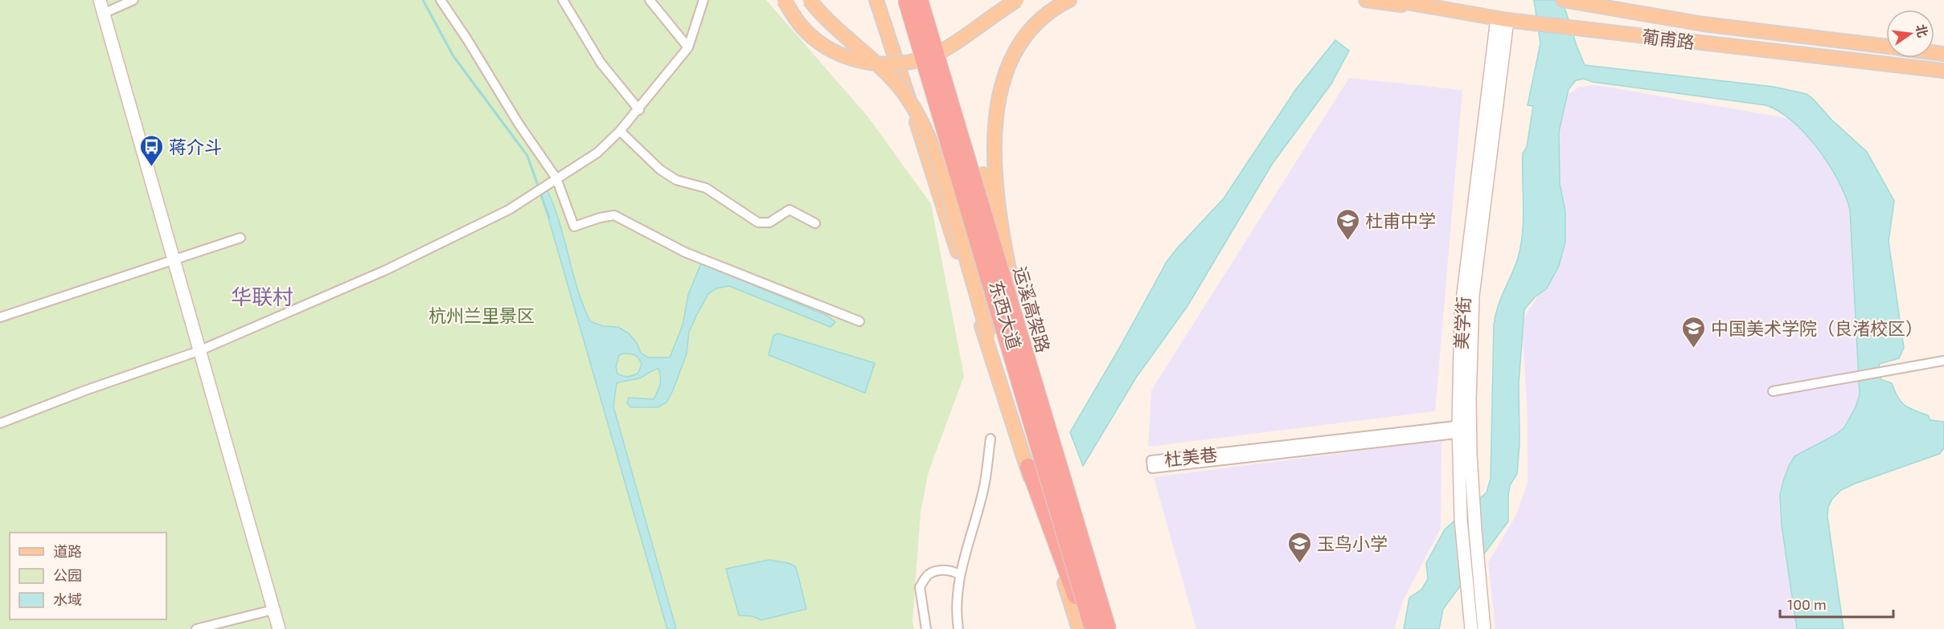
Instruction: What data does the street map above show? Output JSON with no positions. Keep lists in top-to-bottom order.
{
  "streets": {
    "highway": ["运溪高架路"],
    "main road": ["葡甫路", "东西大道"],
    "street": ["美学街", "杜美巷"]
  },
  "crossings": [
    ["葡甫路", "美学街"],
    ["美学街", "杜美巷"]
  ],
  "districts": ["华联村"],
  "parks": ["杭州兰里景区"],
  "places": {
    "bus stop": ["蒋介斗"],
    "school or university": ["杜甫中学", "中国美术学院（良渚校区）", "玉鸟小学"]
  },
  "legend": ["道路", "公园", "水域"],
  "scale_bar": "100 m",
  "north": "right"
}
